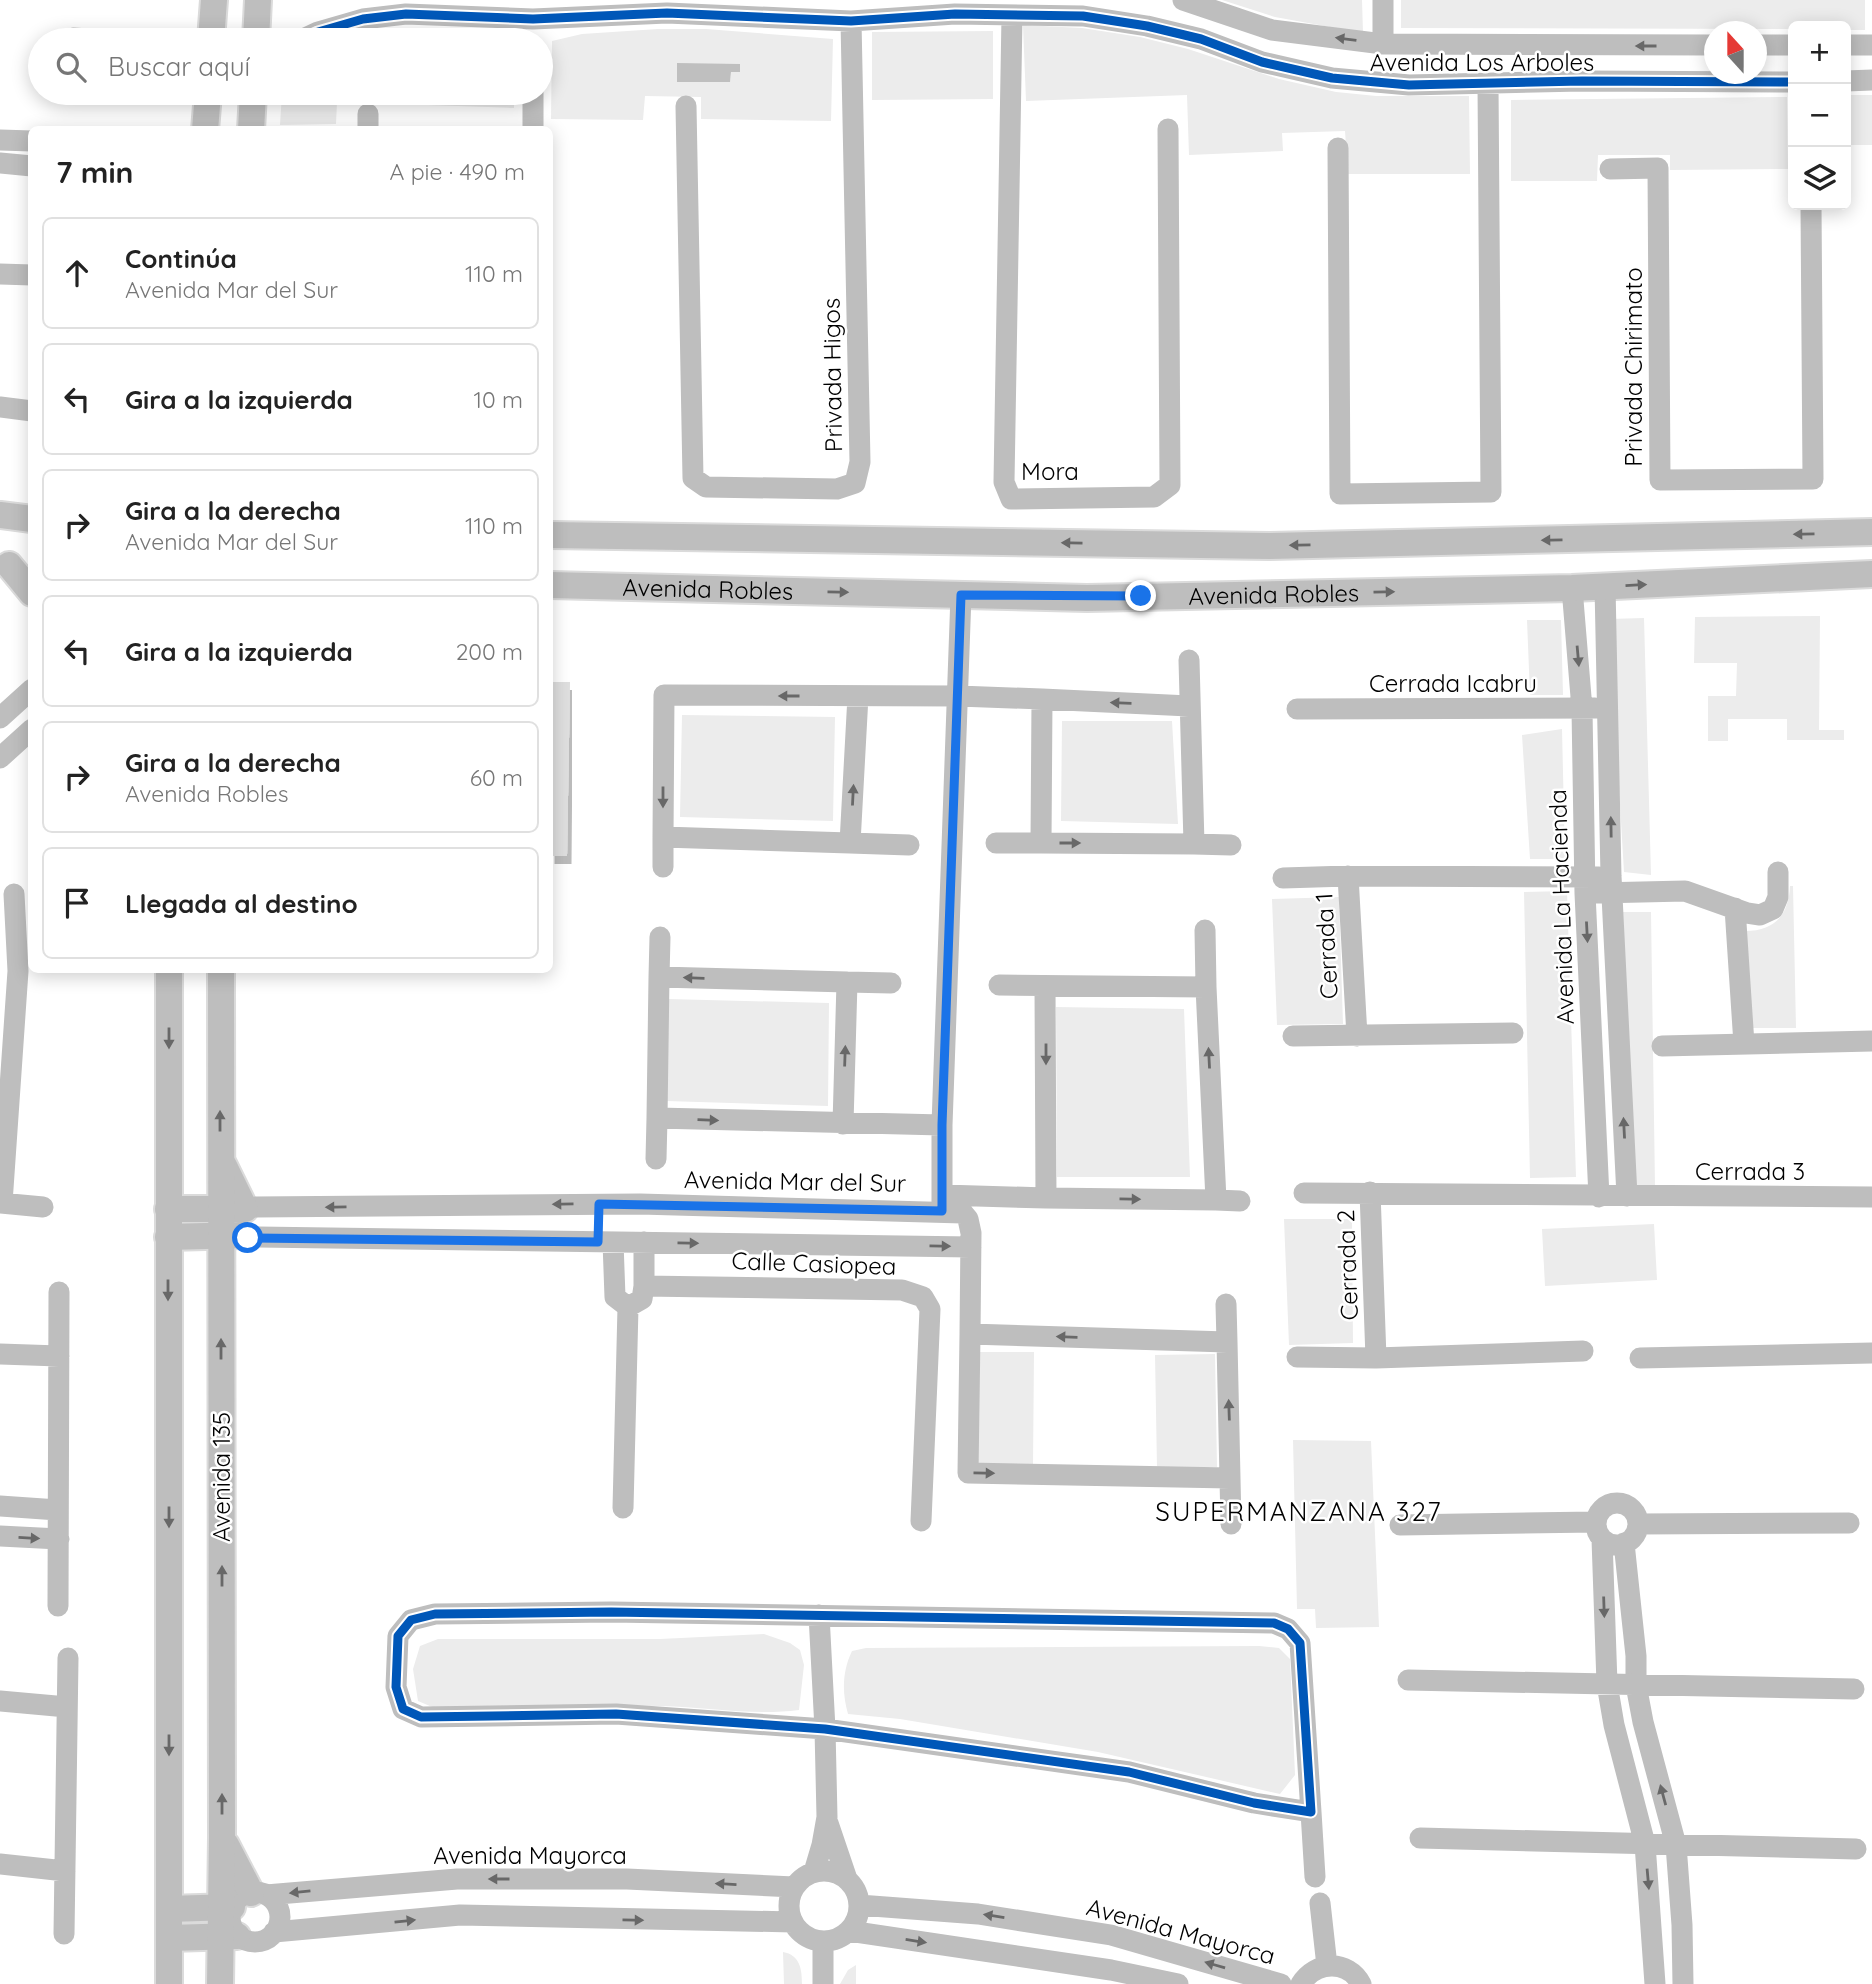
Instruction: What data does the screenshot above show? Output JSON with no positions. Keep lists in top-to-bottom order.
{
  "streets": {
    "main road": ["Avenida Robles", "Avenida 135"],
    "street": [
      "Avenida Los Arboles",
      "Privada Chirimato",
      "Privada Higos",
      "Mora",
      "Cerrada Icabru",
      "Avenida La Hacienda",
      "Cerrada 1",
      "Cerrada 3",
      "Avenida Mar del Sur",
      "Calle Casiopea",
      "Cerrada 2",
      "Avenida Mayorca"
    ]
  },
  "crossings": [
    ["Avenida Los Arboles", "Privada Higos"],
    ["Avenida Los Arboles", "Mora"],
    ["Avenida Robles", "Avenida La Hacienda"],
    ["Cerrada Icabru", "Avenida La Hacienda"],
    ["Avenida La Hacienda", "Cerrada 1"],
    ["Avenida La Hacienda", "Cerrada 2"],
    ["Avenida Mar del Sur", "Avenida 135"],
    ["Avenida 135", "Avenida Mayorca"]
  ],
  "districts": ["SUPERMANZANA 327"],
  "north": "top",
  "page": {
    "map_buttons": ["+", "−"],
    "search": "Buscar aquí",
    "heading": ["7 min", "A pie · 490 m"],
    "list": [
      ["Continúa", "Avenida Mar del Sur", "110 m"],
      ["Gira a la izquierda", "10 m"],
      ["Gira a la derecha", "Avenida Mar del Sur", "110 m"],
      ["Gira a la izquierda", "200 m"],
      ["Gira a la derecha", "Avenida Robles", "60 m"],
      "Llegada al destino"
    ]
  }
}
